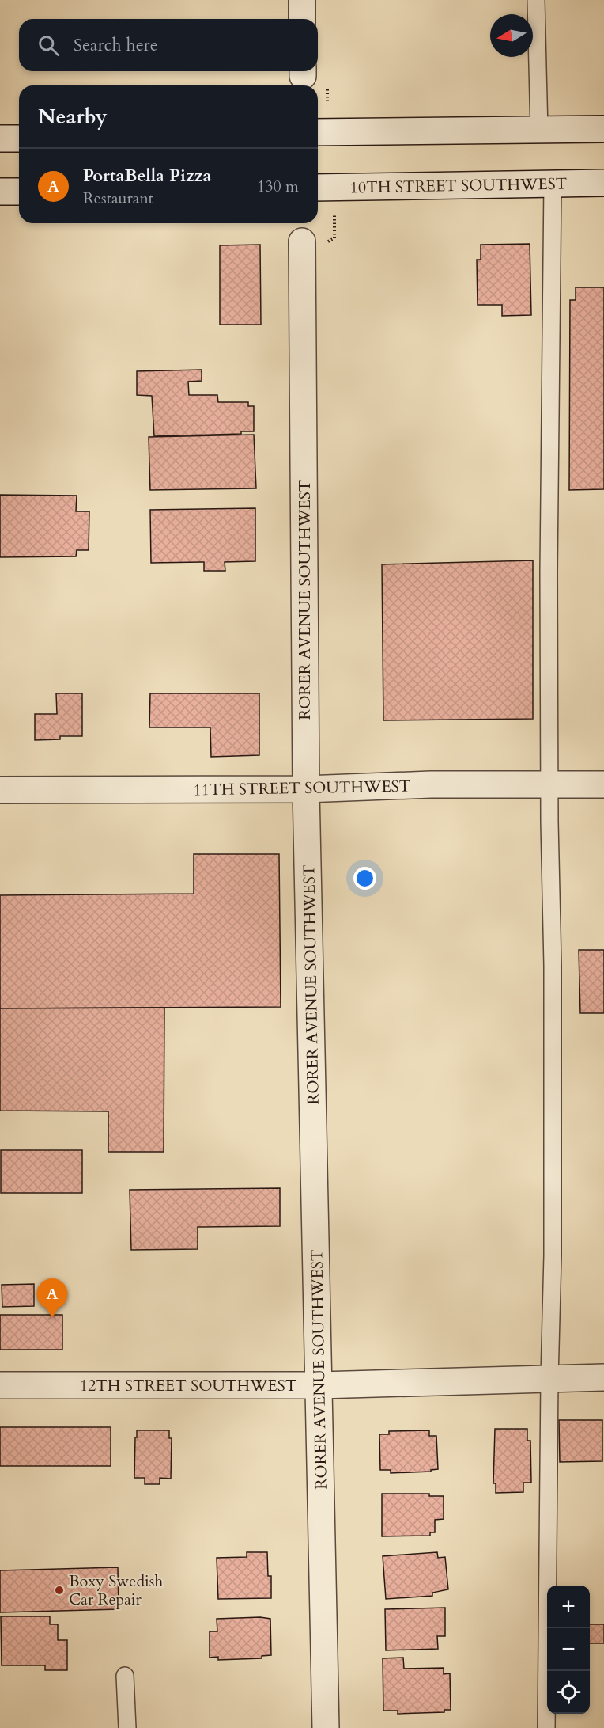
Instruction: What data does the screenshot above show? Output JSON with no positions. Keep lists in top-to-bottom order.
{
  "streets": {
    "street": [
      "10TH STREET SOUTHWEST",
      "RORER AVENUE SOUTHWEST",
      "11TH STREET SOUTHWEST",
      "12TH STREET SOUTHWEST"
    ]
  },
  "crossings": [
    ["RORER AVENUE SOUTHWEST", "11TH STREET SOUTHWEST"],
    ["RORER AVENUE SOUTHWEST", "12TH STREET SOUTHWEST"]
  ],
  "places": ["Boxy Swedish Car Repair"],
  "north": "left",
  "page": {
    "search": "Search here",
    "heading": "Nearby",
    "list": [
      {
        "mark": "A",
        "name": "PortaBella Pizza",
        "note": "Restaurant",
        "value": "130 m"
      }
    ],
    "pins": "A",
    "map_buttons": ["+", "−"]
  }
}
